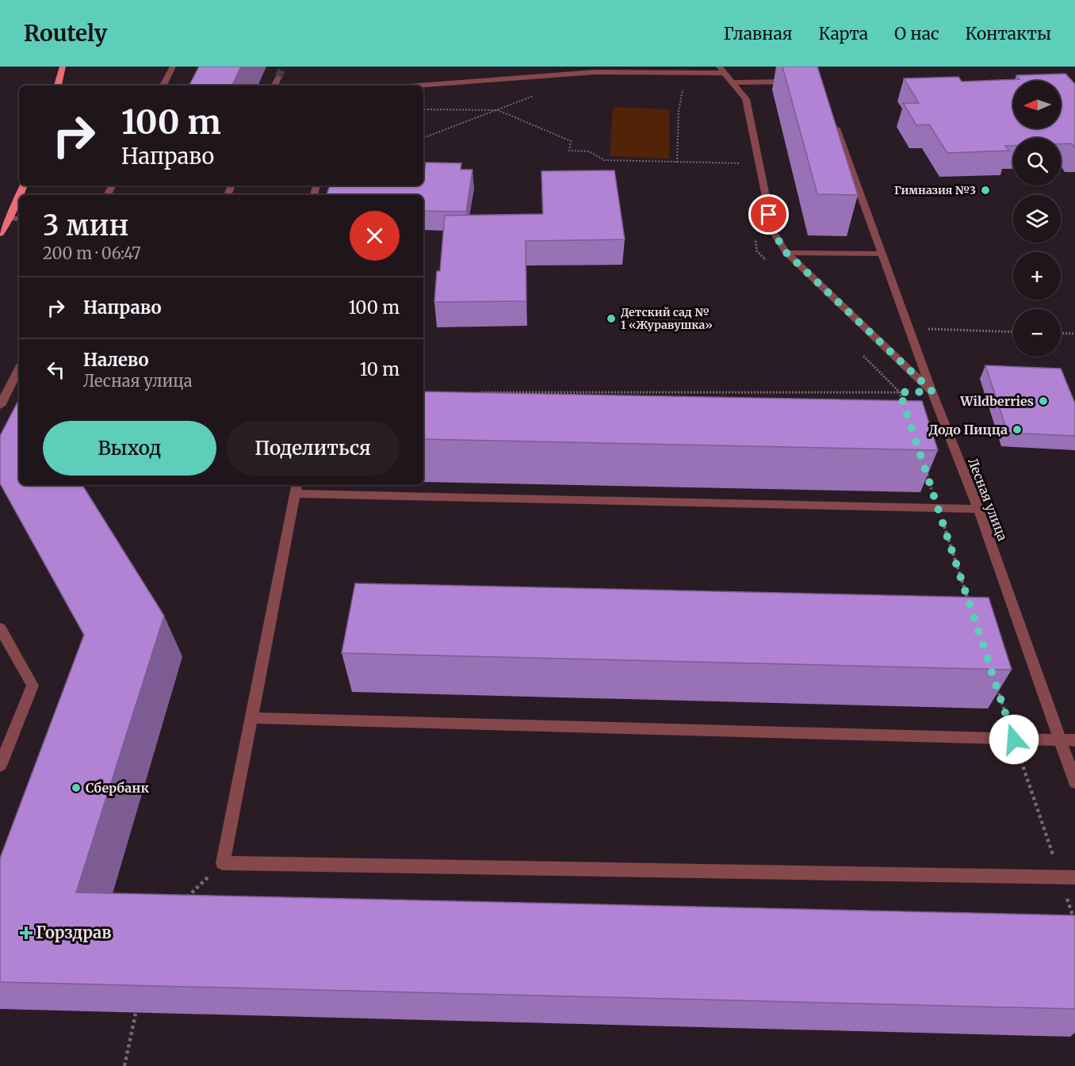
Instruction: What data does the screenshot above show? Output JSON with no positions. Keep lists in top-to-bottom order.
{
  "streets": {
    "street": ["Лесная улица"]
  },
  "places": {
    "other": [
      "Гимназия №3",
      "Детский сад № 1 «Журавушка»",
      "Wildberries",
      "Додо Пицца",
      "Сбербанк"
    ],
    "health": ["Горздрав"]
  },
  "north": "left",
  "page": {
    "header": "Routely",
    "nav": [
      "Главная",
      "Карта",
      "О нас",
      "Контакты"
    ],
    "map_buttons": ["+", "−"],
    "turn": ["100 m", "Направо"],
    "heading": ["3 мин", "200 m · 06:47"],
    "list": [
      {
        "name": "Направо",
        "value": "100 m"
      },
      {
        "name": "Налево",
        "note": "Лесная улица",
        "value": "10 m"
      }
    ],
    "buttons": ["Выход", "Поделиться"]
  }
}
